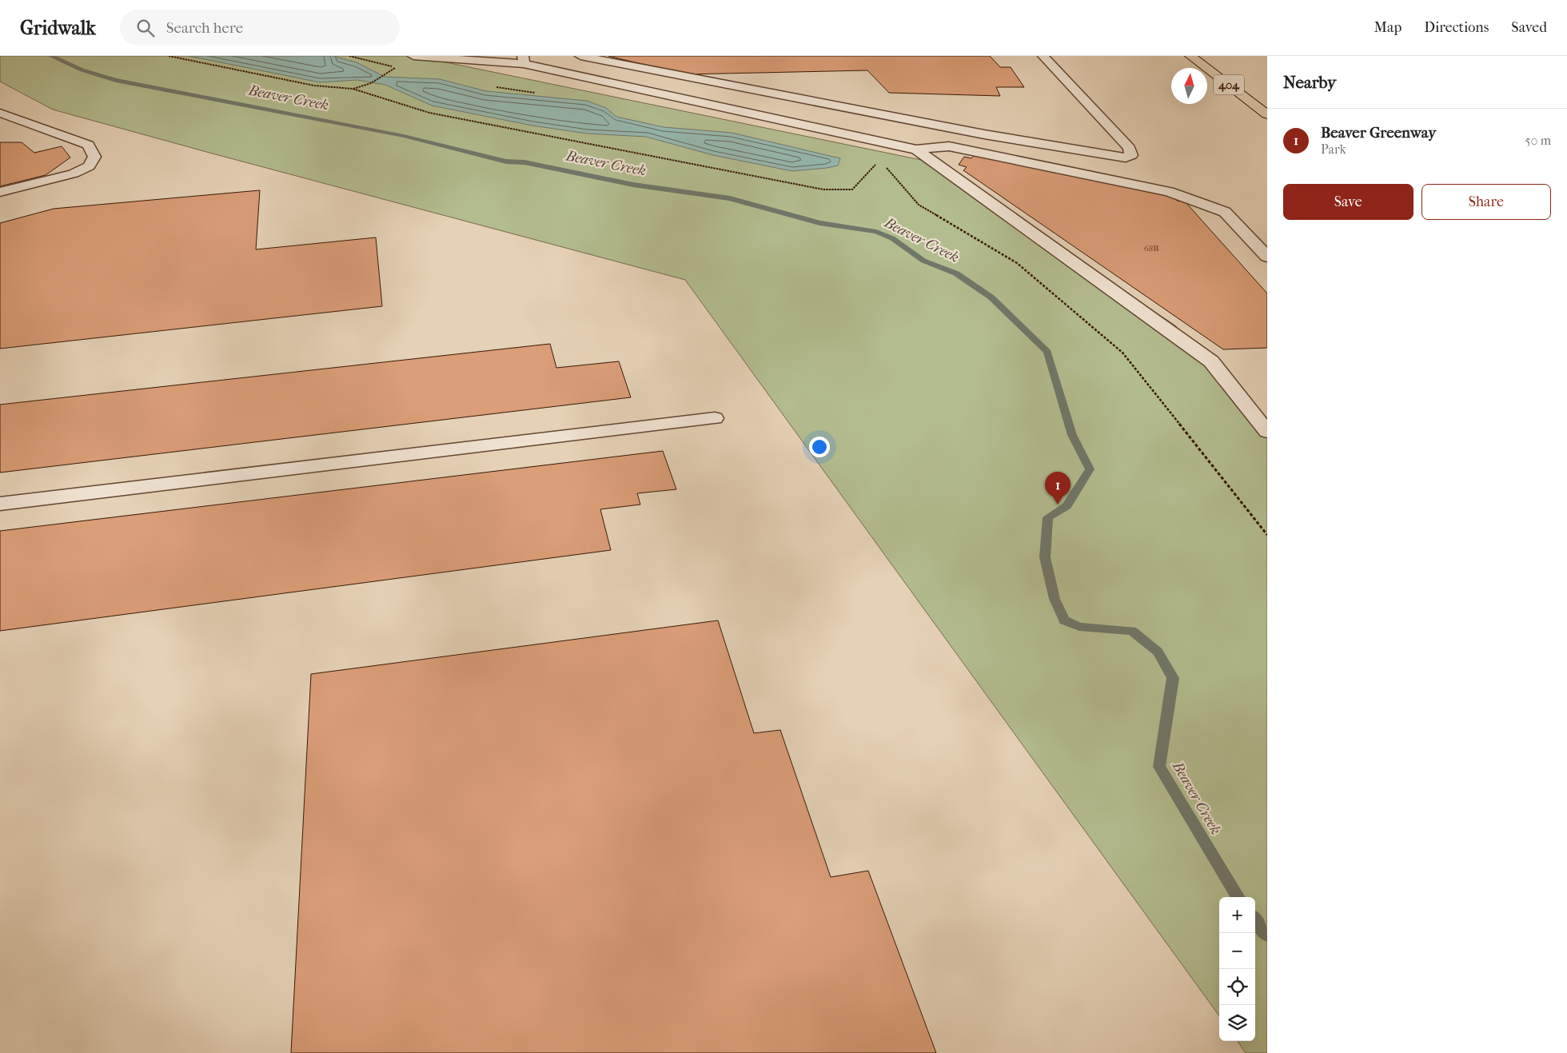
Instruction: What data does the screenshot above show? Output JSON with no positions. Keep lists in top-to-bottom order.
{
  "streets": {
    "highway": ["404"]
  },
  "water": ["Beaver Creek"],
  "house_numbers": ["68B"],
  "north": "top",
  "page": {
    "header": "Gridwalk",
    "search": "Search here",
    "nav": ["Map", "Directions", "Saved"],
    "heading": "Nearby",
    "list": [
      {
        "mark": "1",
        "name": "Beaver Greenway",
        "note": "Park",
        "value": "50 m"
      }
    ],
    "buttons": ["Save", "Share"],
    "pins": "1",
    "map_buttons": ["+", "−"]
  }
}
